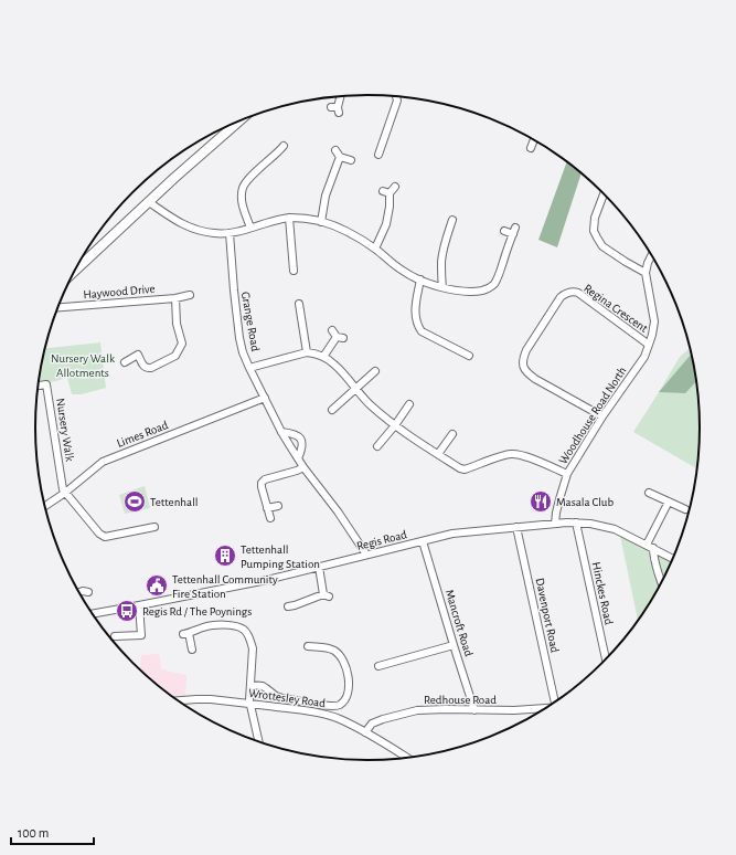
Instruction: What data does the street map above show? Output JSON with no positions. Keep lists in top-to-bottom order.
{
  "streets": {
    "street": [
      "Haywood Drive",
      "Regina Crescent",
      "Grange Road",
      "Woodhouse Road North",
      "Nursery Walk",
      "Limes Road",
      "Regis Road",
      "Hinckes Road",
      "Davenport Road",
      "Mancroft Road",
      "Wrottesley Road",
      "Redhouse Road"
    ]
  },
  "crossings": [
    ["Regina Crescent", "Woodhouse Road North"],
    ["Grange Road", "Limes Road"],
    ["Grange Road", "Regis Road"],
    ["Woodhouse Road North", "Regis Road"],
    ["Nursery Walk", "Limes Road"],
    ["Regis Road", "Hinckes Road"],
    ["Regis Road", "Davenport Road"],
    ["Regis Road", "Mancroft Road"],
    ["Mancroft Road", "Redhouse Road"],
    ["Wrottesley Road", "Redhouse Road"]
  ],
  "parks": ["Nursery Walk Allotments"],
  "places": {
    "sports": ["Tettenhall"],
    "restaurant": ["Masala Club"],
    "building": ["Tettenhall Pumping Station"],
    "public building": ["Tettenhall Community Fire Station"],
    "bus stop": ["Regis Rd / The Poynings"]
  },
  "scale_bar": "100 m"
}
